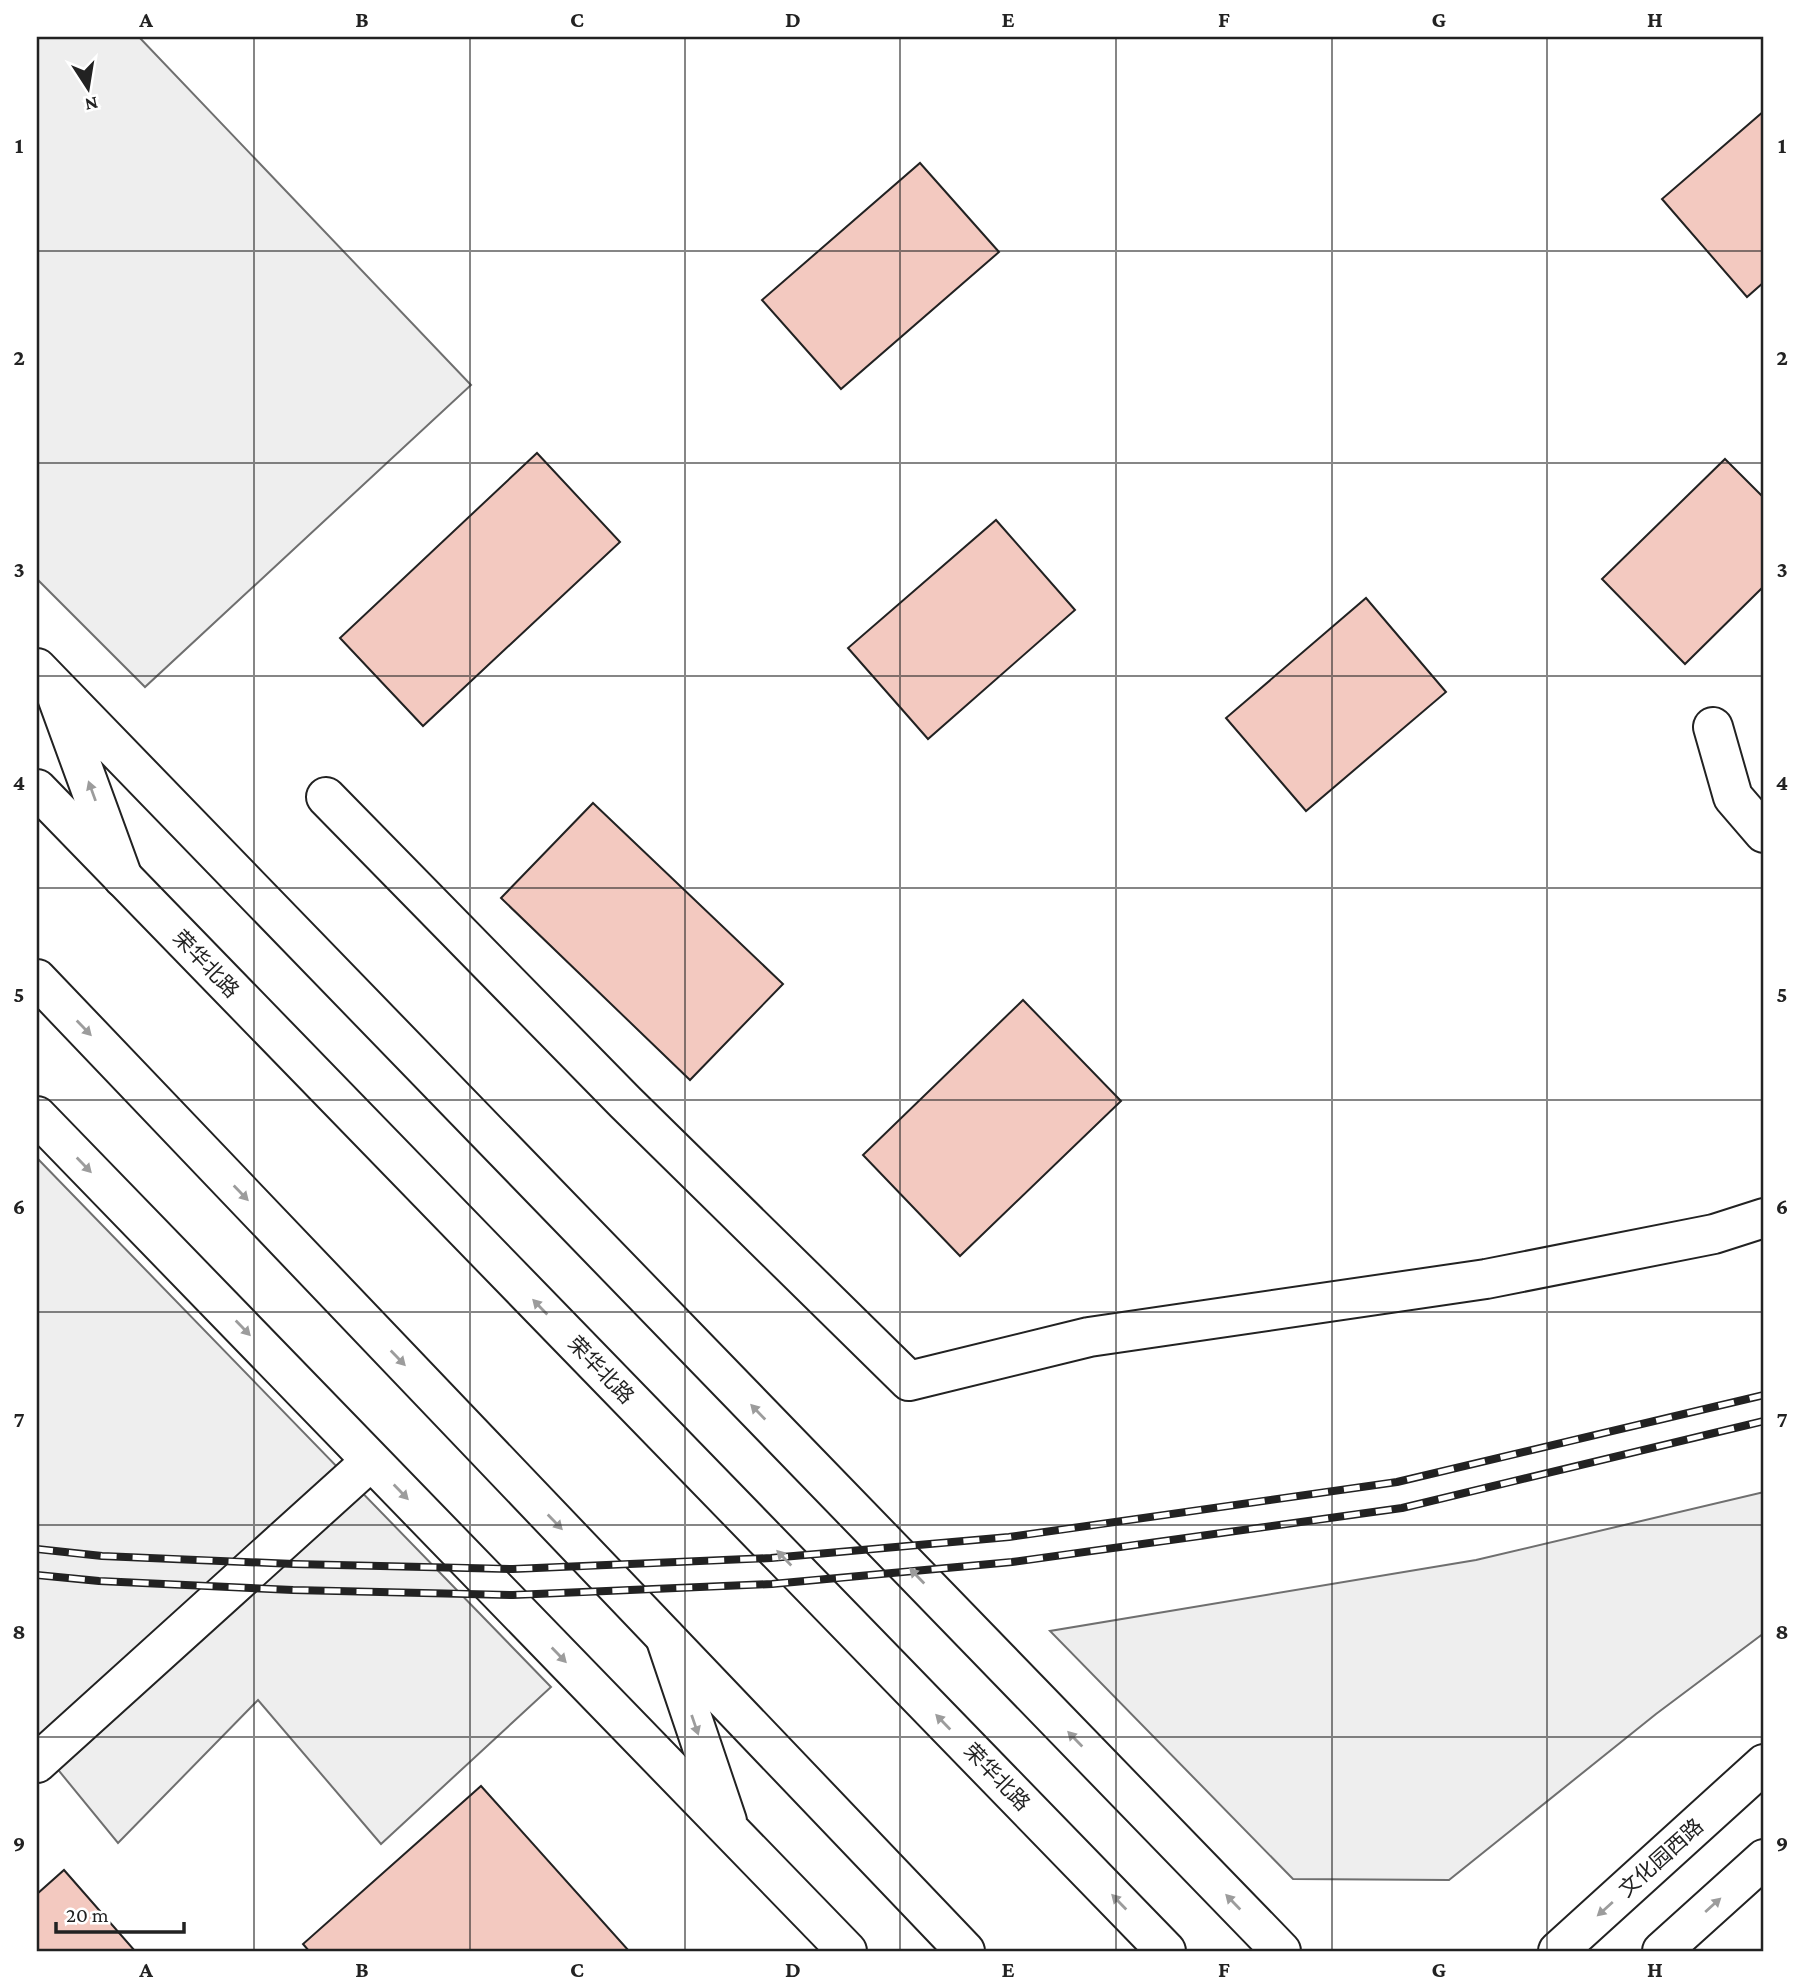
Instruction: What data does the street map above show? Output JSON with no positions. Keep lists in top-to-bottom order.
{
  "streets": {
    "street": ["荣华北路", "文化园西路"]
  },
  "scale_bar": "20 m",
  "north": "bottom",
  "grid": {
    "columns": [
      "A",
      "B",
      "C",
      "D",
      "E",
      "F",
      "G",
      "H"
    ],
    "rows": [
      "1",
      "2",
      "3",
      "4",
      "5",
      "6",
      "7",
      "8",
      "9"
    ]
  }
}
